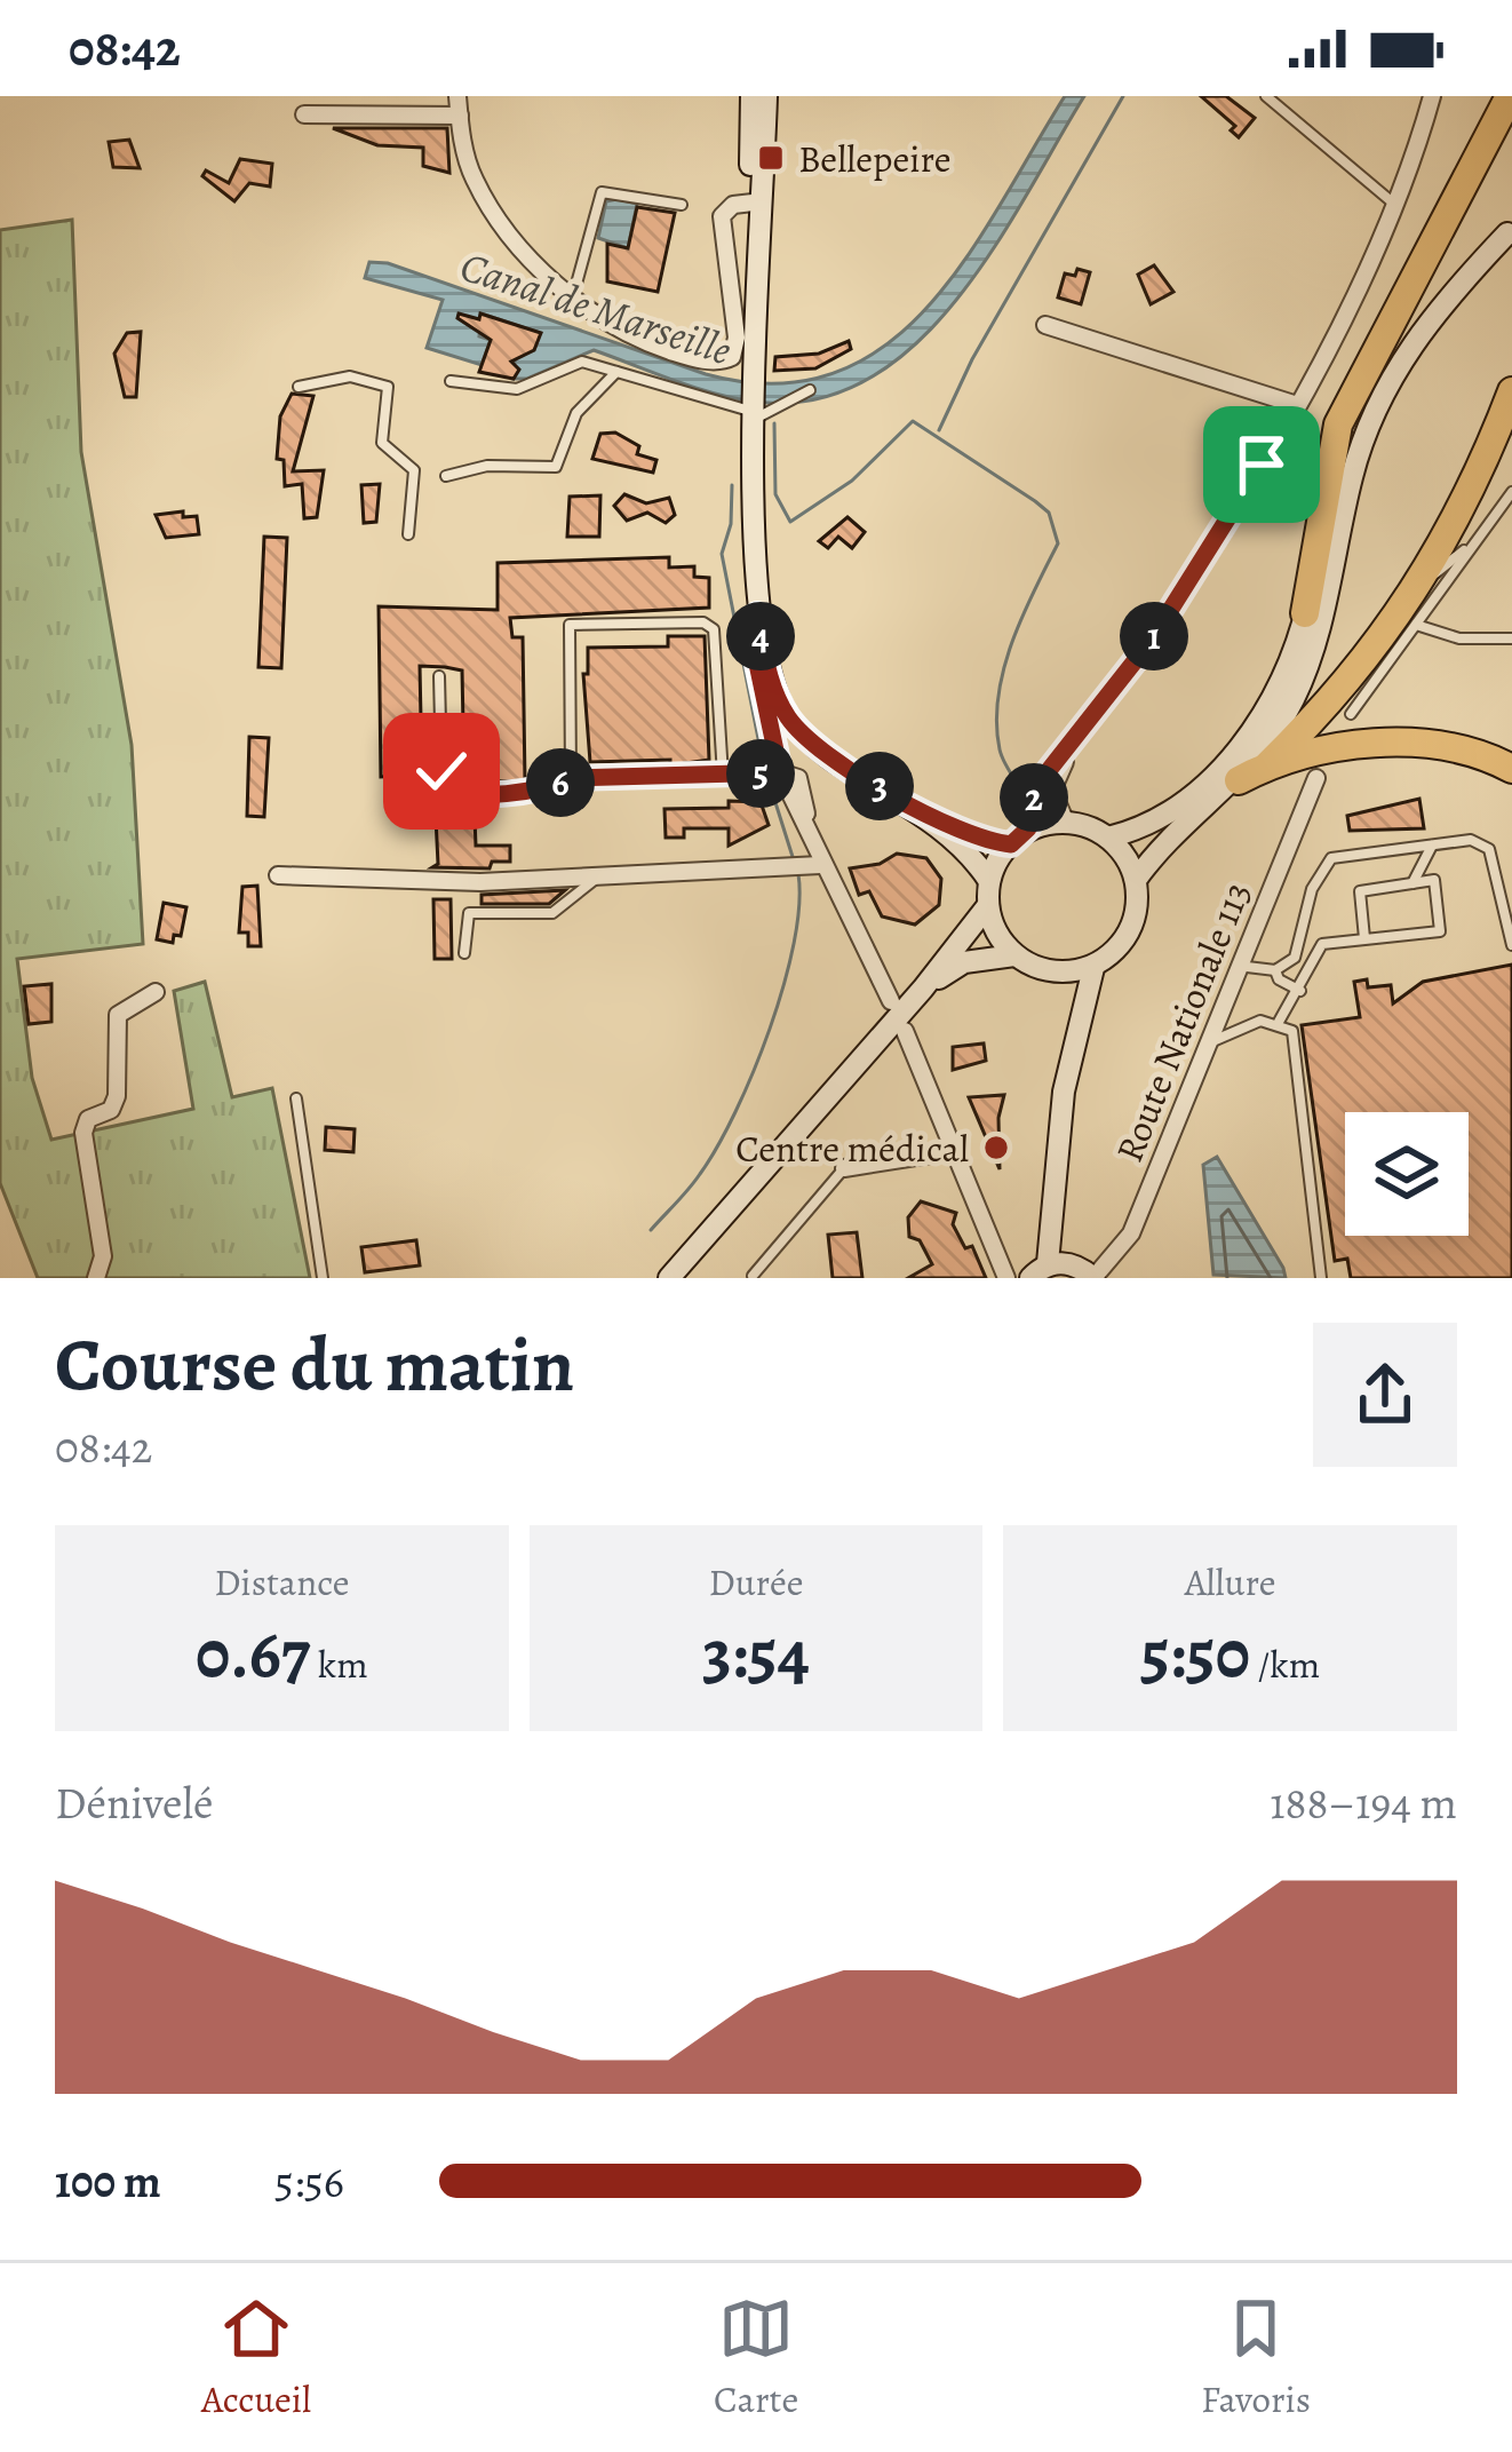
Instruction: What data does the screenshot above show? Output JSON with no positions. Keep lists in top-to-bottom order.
{
  "streets": {
    "street": ["Route Nationale 113"]
  },
  "water": ["Canal de Marseille"],
  "places": {
    "transit": ["Bellepeire"],
    "other": ["Centre médical"]
  },
  "page": {
    "status": "08:42",
    "pins": [
      "1",
      "4",
      "5",
      "6",
      "3",
      "2"
    ],
    "heading": ["Course du matin", "08:42"],
    "stats": [
      ["Distance", "0.67 km"],
      ["Durée", "3:54"],
      ["Allure", "5:50 /km"]
    ],
    "chart": ["Dénivelé", "188–194 m"],
    "list": [
      {
        "name": "100 m",
        "note": "5:56"
      }
    ],
    "tabs": ["Accueil", "Carte", "Favoris"]
  }
}
